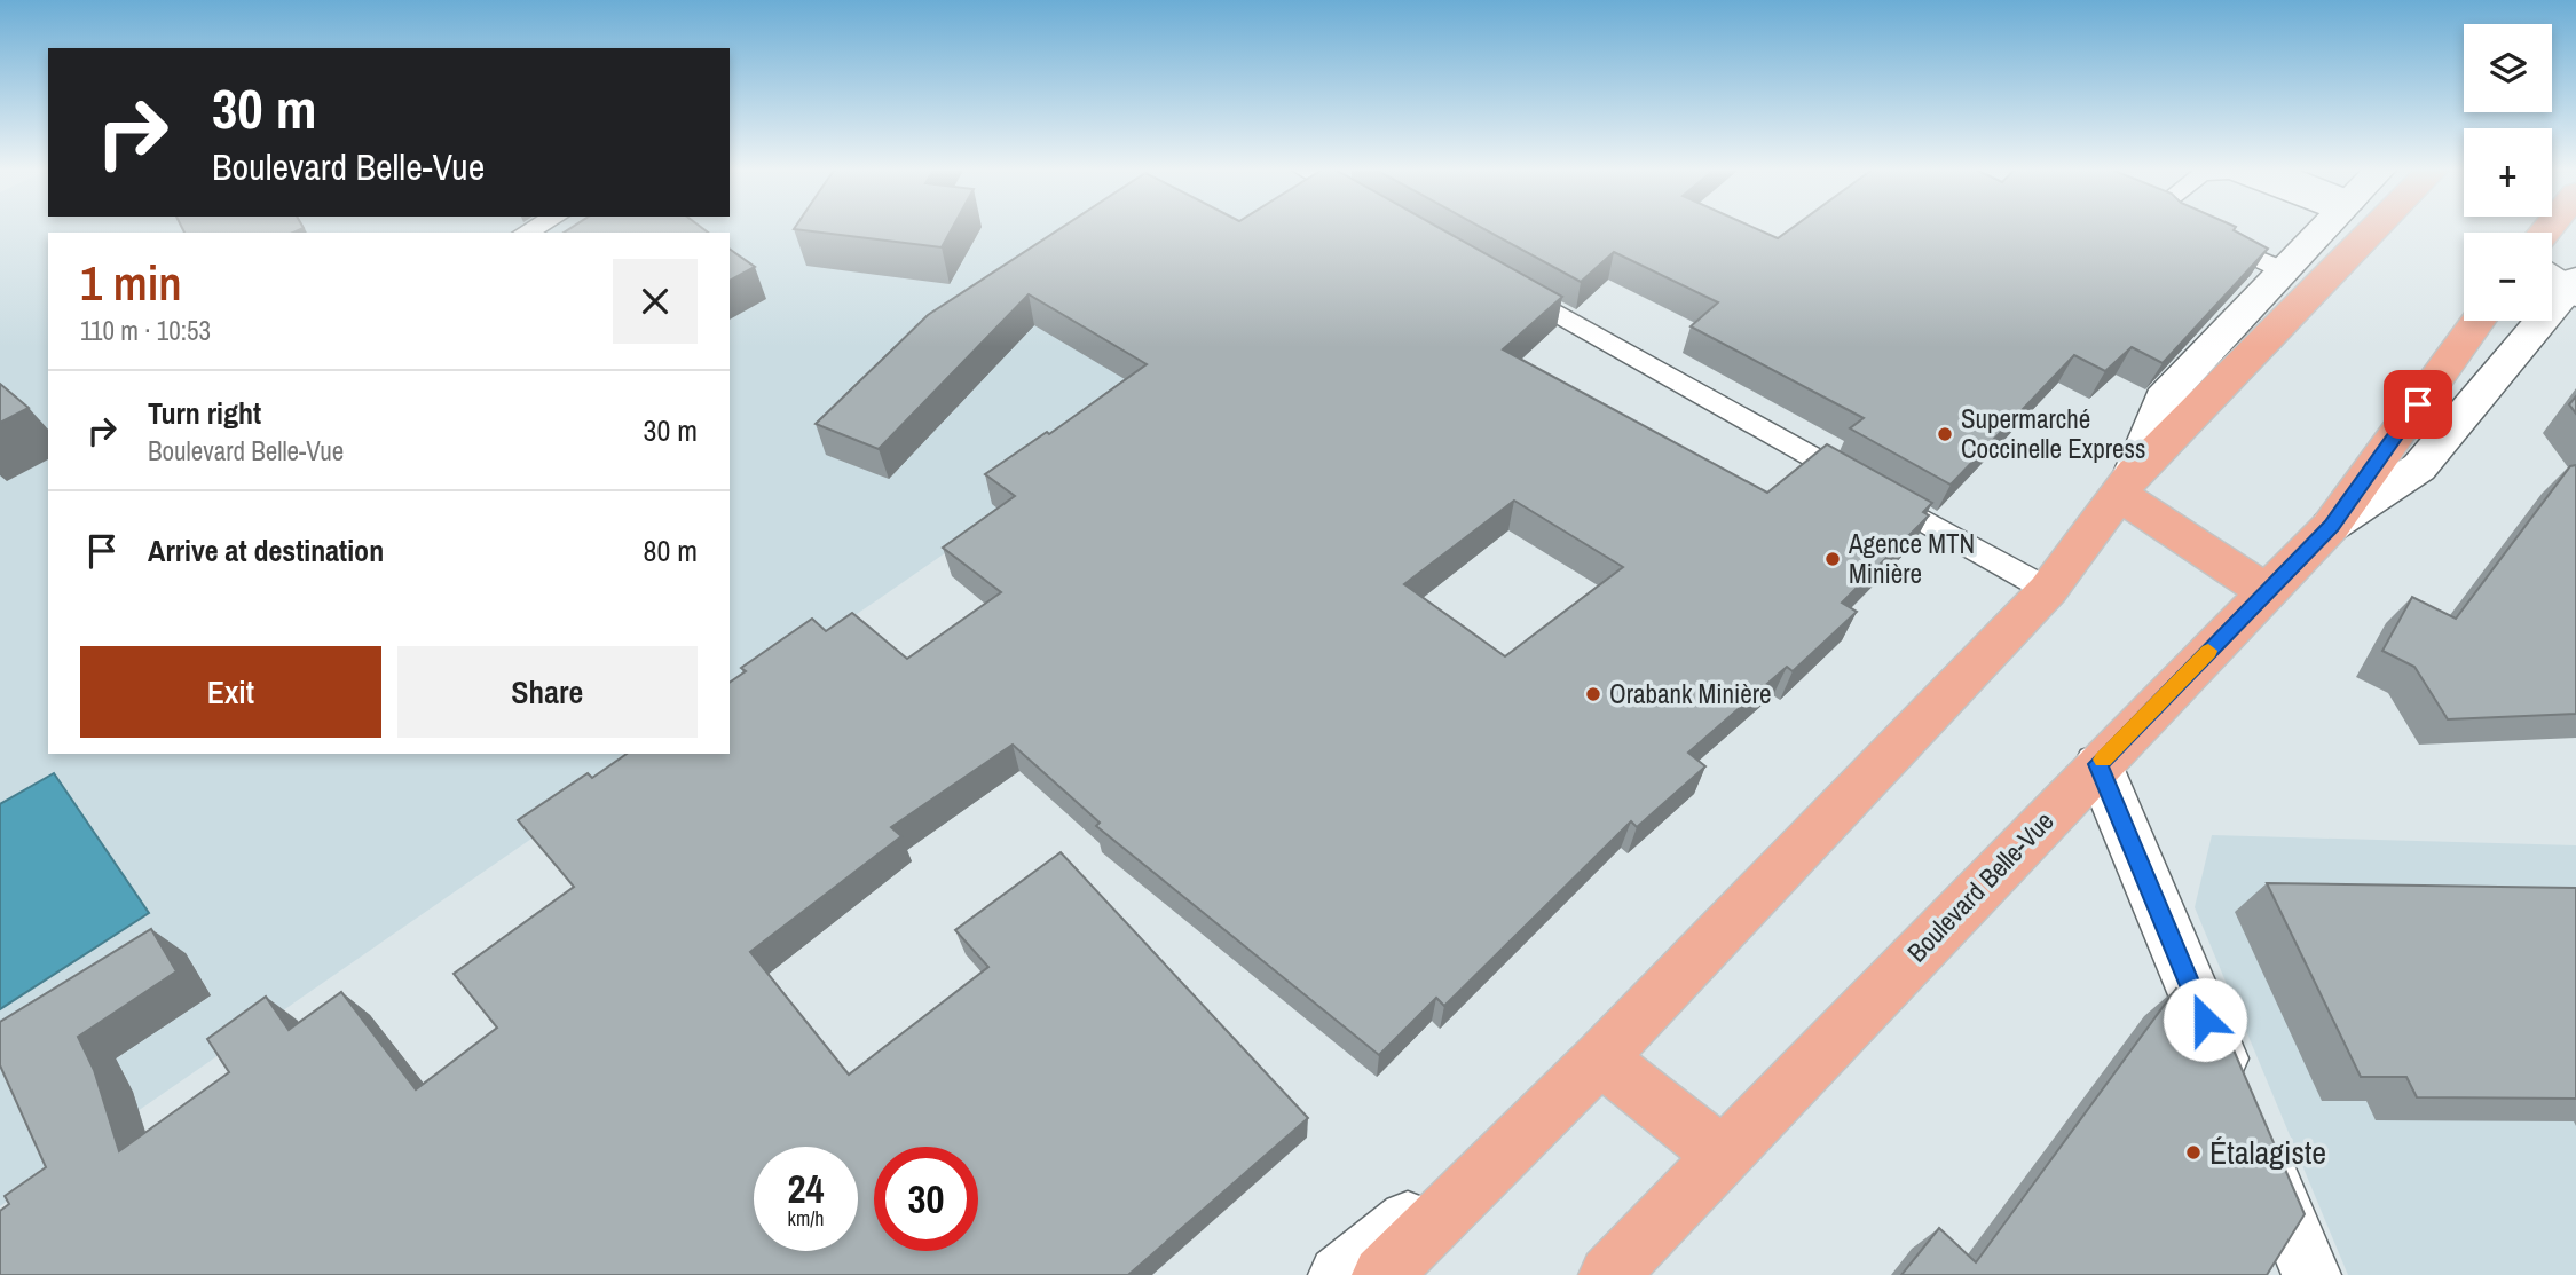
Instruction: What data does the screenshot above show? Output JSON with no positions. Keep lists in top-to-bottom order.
{
  "streets": {
    "main road": ["Boulevard Belle-Vue"]
  },
  "places": [
    "Supermarché Coccinelle Express",
    "Agence MTN Minière",
    "Orabank Minière",
    "Étalagiste"
  ],
  "page": {
    "map_buttons": ["+", "−"],
    "turn": ["30 m", "Boulevard Belle-Vue"],
    "heading": ["1 min", "110 m · 10:53"],
    "list": [
      {
        "name": "Turn right",
        "note": "Boulevard Belle-Vue",
        "value": "30 m"
      },
      {
        "name": "Arrive at destination",
        "value": "80 m"
      }
    ],
    "buttons": ["Exit", "Share"],
    "speed": "24 km/h",
    "limit": "30"
  }
}
